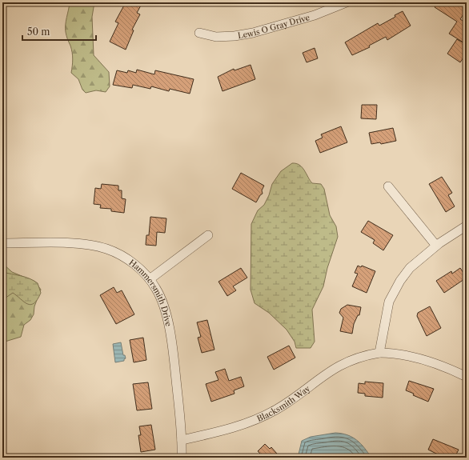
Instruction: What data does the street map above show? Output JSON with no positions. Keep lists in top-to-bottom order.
{
  "streets": {
    "street": ["Lewis O Gray Drive", "Hammersmith Drive", "Blacksmith Way"]
  },
  "crossings": [
    ["Hammersmith Drive", "Blacksmith Way"]
  ],
  "scale_bar": "50 m"
}
